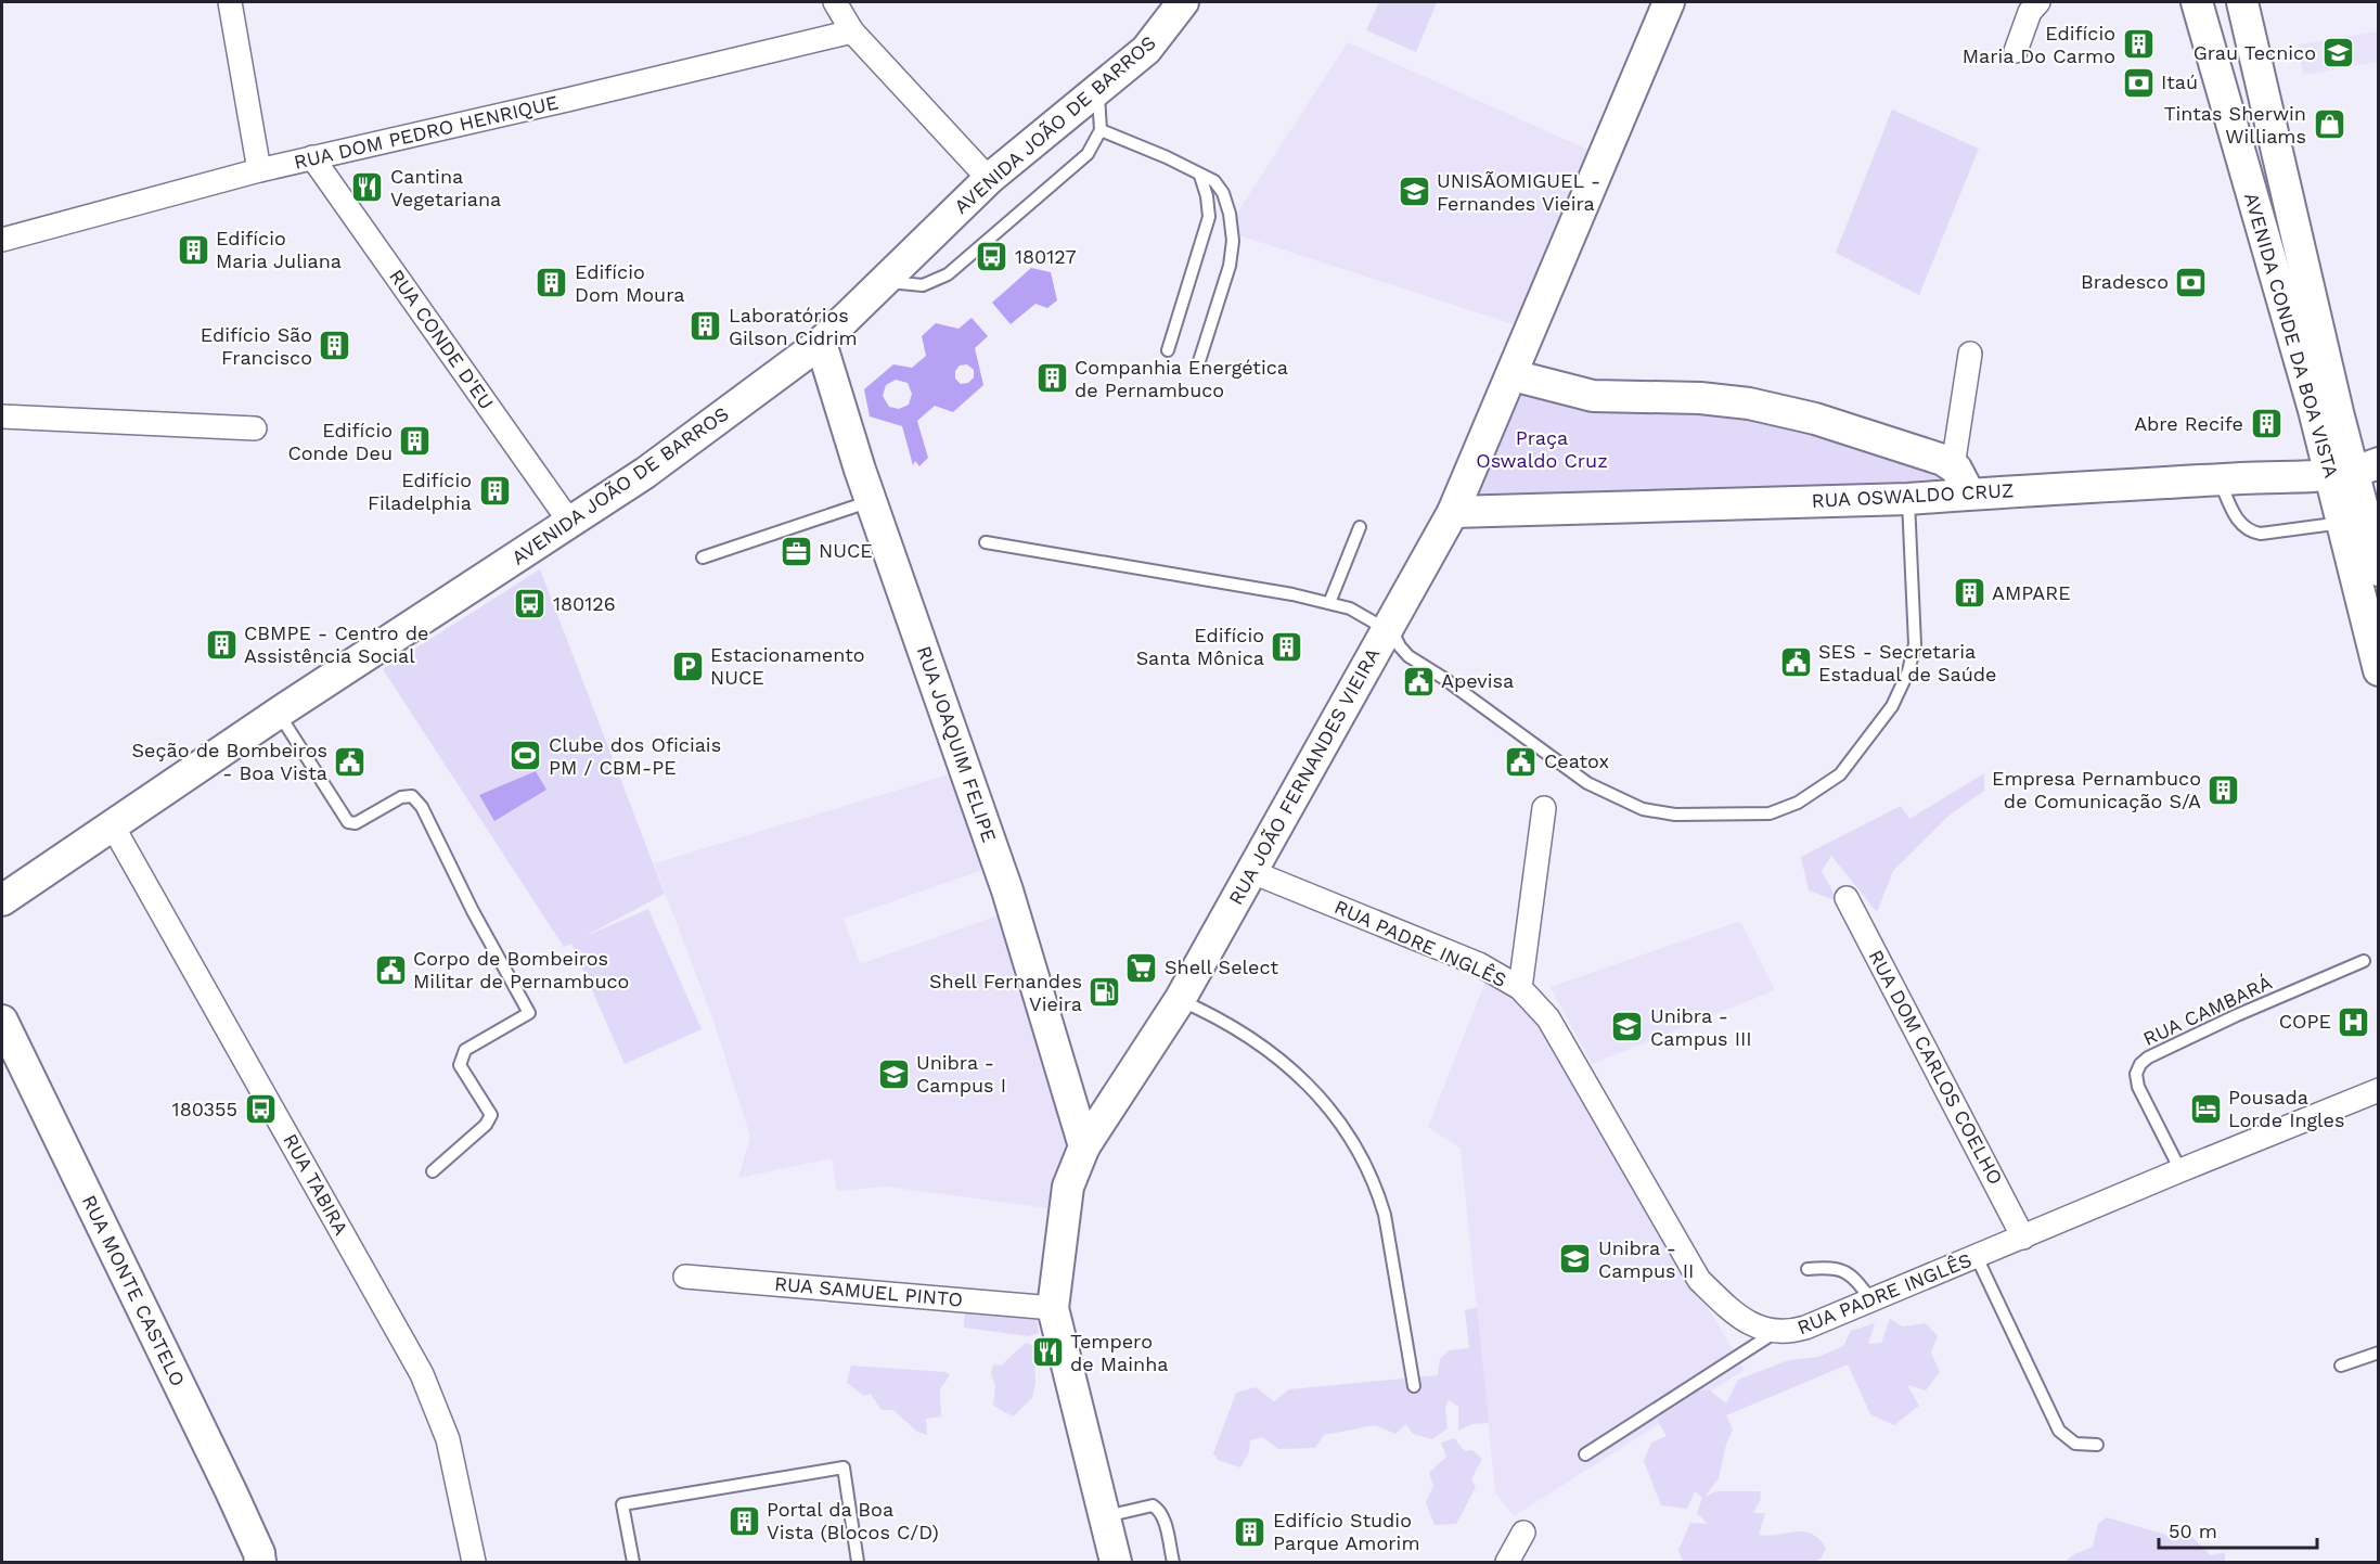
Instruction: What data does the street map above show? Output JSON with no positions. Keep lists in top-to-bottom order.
{
  "streets": {
    "main road": [
      "AVENIDA JOÃO DE BARROS",
      "AVENIDA CONDE DA BOA VISTA",
      "RUA OSWALDO CRUZ",
      "RUA JOAQUIM FELIPE",
      "RUA JOÃO FERNANDES VIEIRA",
      "RUA MONTE CASTELO"
    ],
    "street": [
      "RUA DOM PEDRO HENRIQUE",
      "RUA CONDE D'EU",
      "RUA PADRE INGLÊS",
      "RUA DOM CARLOS COELHO",
      "RUA TABIRA",
      "RUA SAMUEL PINTO"
    ],
    "lane": ["RUA CAMBARÁ"]
  },
  "crossings": [
    ["AVENIDA JOÃO DE BARROS", "RUA CONDE D'EU"],
    ["AVENIDA JOÃO DE BARROS", "RUA JOAQUIM FELIPE"],
    ["AVENIDA JOÃO DE BARROS", "RUA TABIRA"],
    ["RUA DOM PEDRO HENRIQUE", "RUA CONDE D'EU"],
    ["AVENIDA CONDE DA BOA VISTA", "RUA OSWALDO CRUZ"],
    ["RUA OSWALDO CRUZ", "RUA JOÃO FERNANDES VIEIRA"],
    ["RUA JOAQUIM FELIPE", "RUA JOÃO FERNANDES VIEIRA"],
    ["RUA JOÃO FERNANDES VIEIRA", "RUA PADRE INGLÊS"],
    ["RUA JOÃO FERNANDES VIEIRA", "RUA SAMUEL PINTO"],
    ["RUA PADRE INGLÊS", "RUA CAMBARÁ"],
    ["RUA PADRE INGLÊS", "RUA DOM CARLOS COELHO"]
  ],
  "parks": ["Praça Oswaldo Cruz"],
  "places": {
    "building": [
      "Edifício Maria Do Carmo",
      "Edifício Maria Juliana",
      "Edifício Dom Moura",
      "Laboratórios Gilson Cidrim",
      "Edifício São Francisco",
      "Companhia Energética de Pernambuco",
      "Abre Recife",
      "Edifício Conde Deu",
      "Edifício Filadelphia",
      "AMPARE",
      "CBMPE - Centro de Assistência Social",
      "Edifício Santa Mônica",
      "Empresa Pernambuco de Comunicação S/A",
      "Portal da Boa Vista (Blocos C/D)",
      "Edifício Studio Parque Amorim"
    ],
    "school or university": [
      "Grau Tecnico",
      "UNISÃOMIGUEL - Fernandes Vieira",
      "Unibra - Campus III",
      "Unibra - Campus I",
      "Unibra - Campus II"
    ],
    "bank": ["Itaú", "Bradesco"],
    "shop": ["Tintas Sherwin Williams"],
    "restaurant": ["Cantina Vegetariana", "Tempero de Mainha"],
    "bus stop": ["180127", "180126", "180355"],
    "office": ["NUCE"],
    "public building": [
      "SES - Secretaria Estadual de Saúde",
      "Apevisa",
      "Seção de Bombeiros - Boa Vista",
      "Ceatox",
      "Corpo de Bombeiros Militar de Pernambuco"
    ],
    "parking": ["Estacionamento NUCE"],
    "sports": ["Clube dos Oficiais PM / CBM-PE"],
    "supermarket": ["Shell Select"],
    "fuel station": ["Shell Fernandes Vieira"],
    "hospital": ["COPE"],
    "hotel": ["Pousada Lorde Ingles"]
  },
  "scale_bar": "50 m"
}
